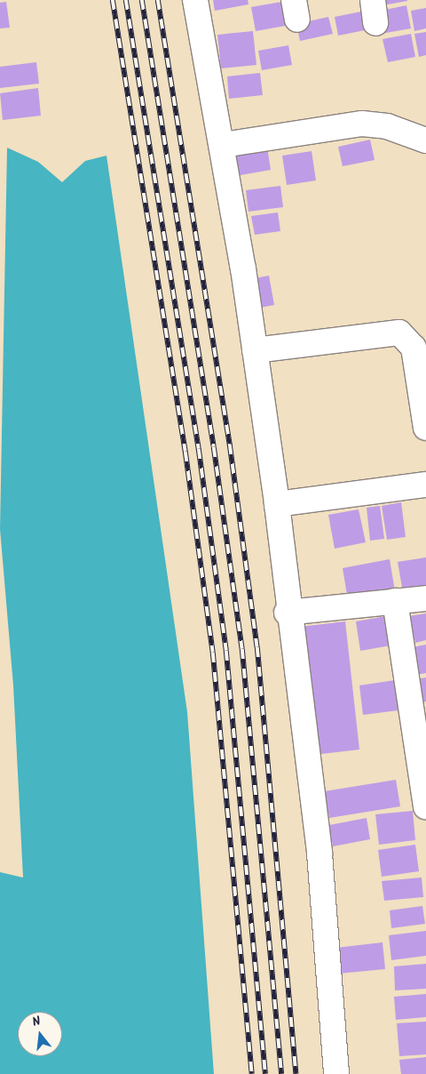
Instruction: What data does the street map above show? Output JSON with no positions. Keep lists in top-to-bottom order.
{
  "north": "top"
}
